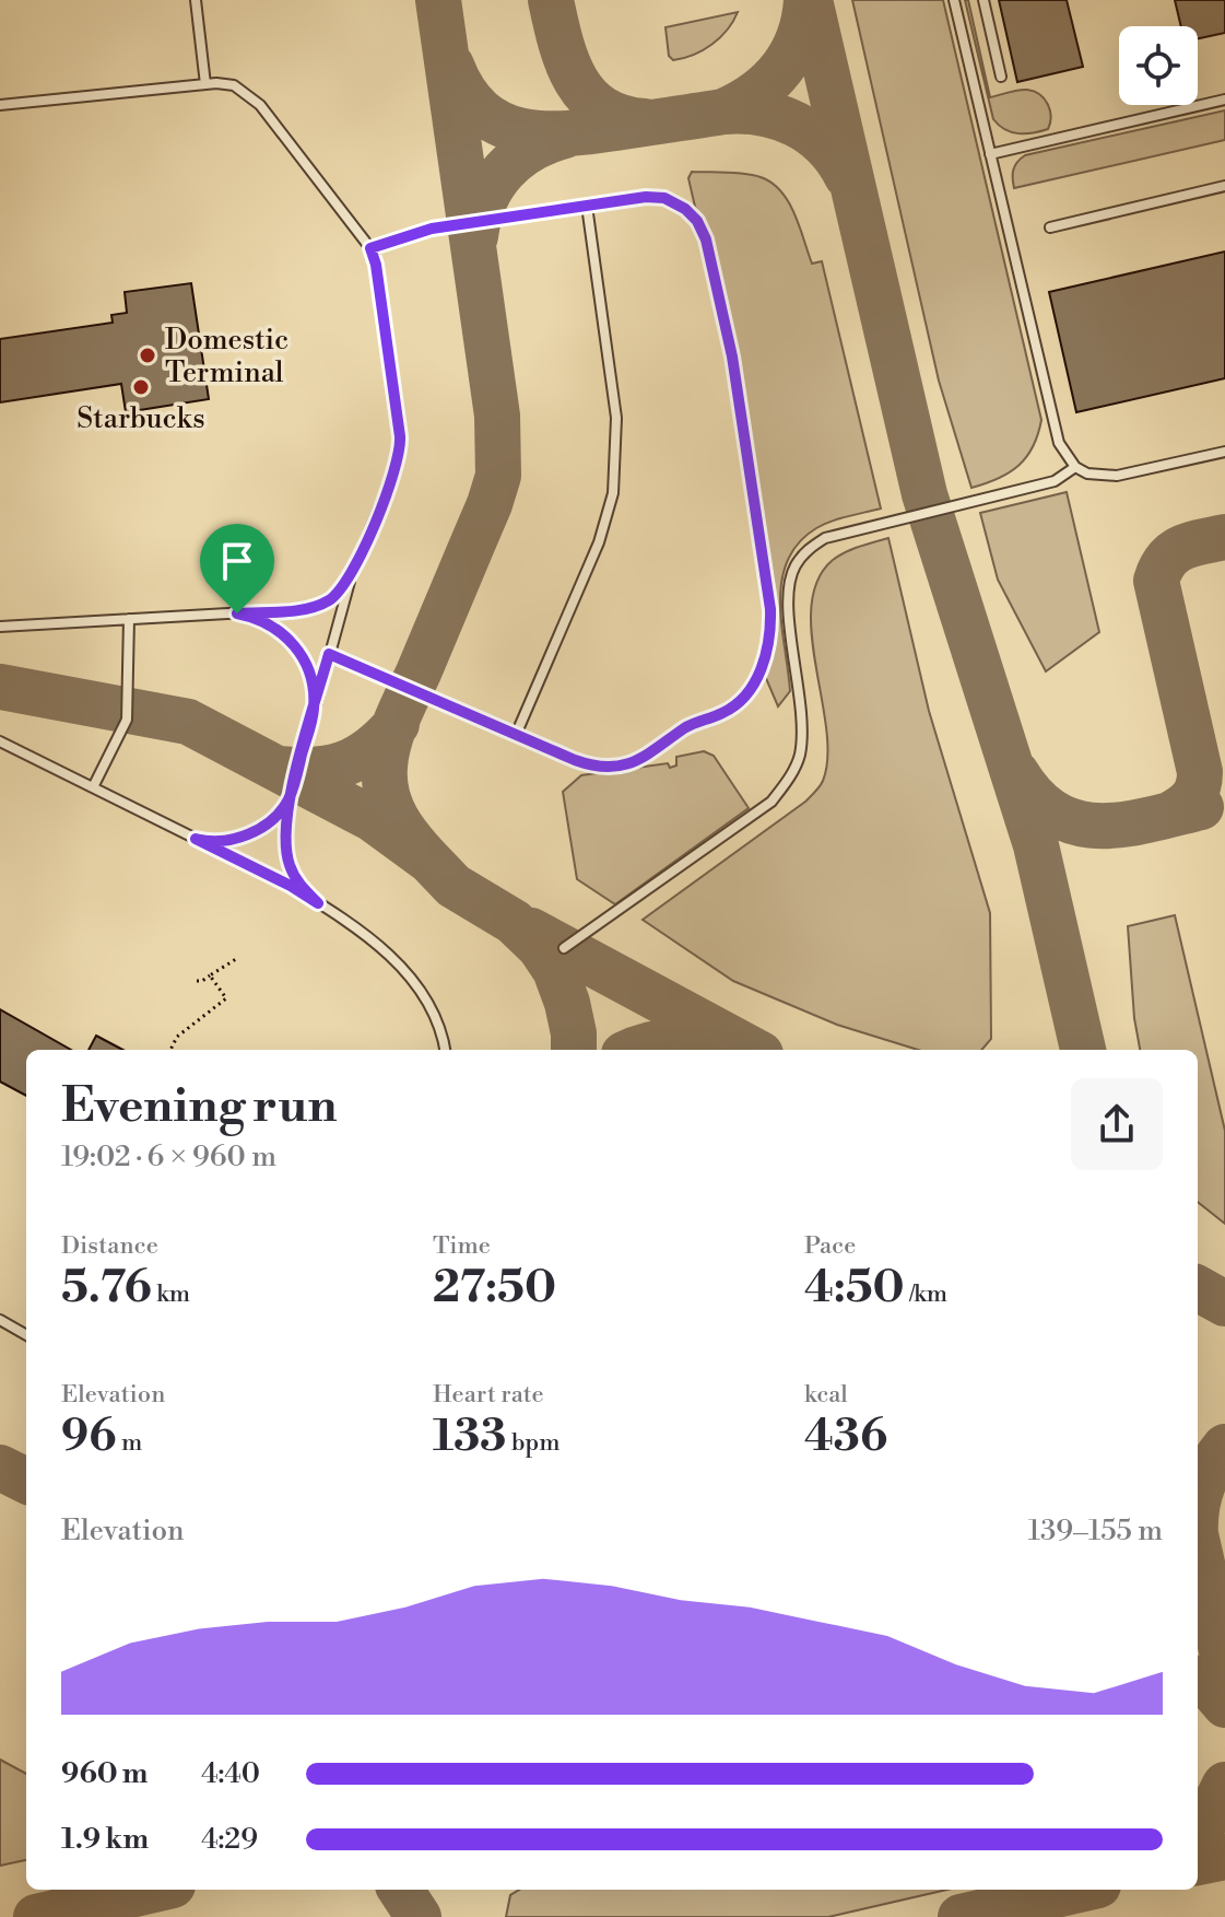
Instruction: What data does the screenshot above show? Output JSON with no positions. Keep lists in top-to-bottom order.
{
  "places": ["Domestic Terminal", "Starbucks"],
  "page": {
    "heading": ["Evening run", "19:02 · 6 × 960 m"],
    "stats": [
      ["Distance", "5.76 km"],
      ["Time", "27:50"],
      ["Pace", "4:50 /km"],
      ["Elevation", "96 m"],
      ["Heart rate", "133 bpm"],
      ["kcal", "436"]
    ],
    "chart": ["Elevation", "139–155 m"],
    "list": [
      {
        "name": "960 m",
        "note": "4:40"
      },
      {
        "name": "1.9 km",
        "note": "4:29"
      }
    ]
  }
}
